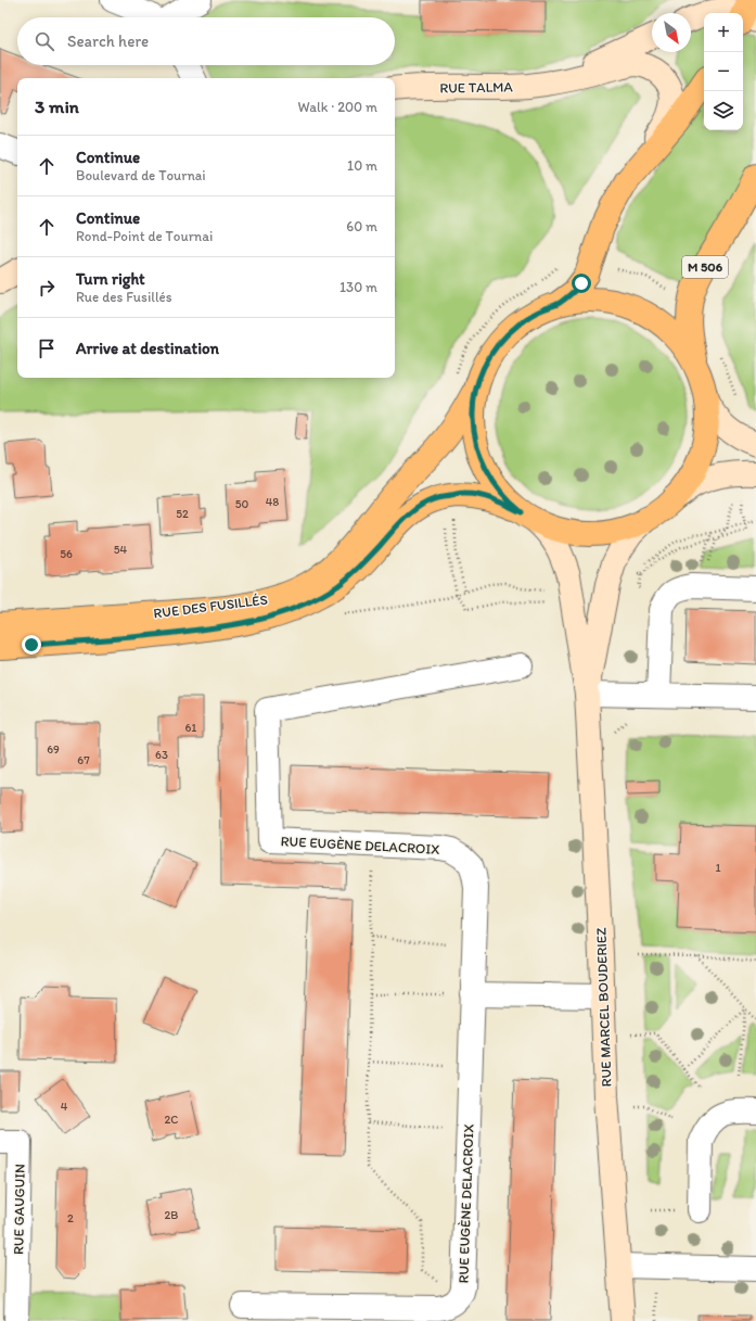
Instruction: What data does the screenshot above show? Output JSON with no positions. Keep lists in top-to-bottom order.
{
  "streets": {
    "main road": [
      "RUE TALMA",
      "M 506",
      "RUE DES FUSILLÉS",
      "RUE MARCEL BOUDERIEZ"
    ],
    "street": ["RUE EUGÈNE DELACROIX", "RUE GAUGUIN"]
  },
  "crossings": [
    ["M 506", "RUE DES FUSILLÉS"],
    ["RUE DES FUSILLÉS", "RUE MARCEL BOUDERIEZ"]
  ],
  "house_numbers": [
    "48",
    "50",
    "52",
    "54",
    "56",
    "61",
    "69",
    "63",
    "67",
    "1",
    "4",
    "2C",
    "2B",
    "2"
  ],
  "north": "bottom right",
  "page": {
    "map_buttons": ["+", "−"],
    "search": "Search here",
    "heading": ["3 min", "Walk · 200 m"],
    "list": [
      ["Continue", "Boulevard de Tournai", "10 m"],
      ["Continue", "Rond-Point de Tournai", "60 m"],
      ["Turn right", "Rue des Fusillés", "130 m"],
      "Arrive at destination"
    ]
  }
}
